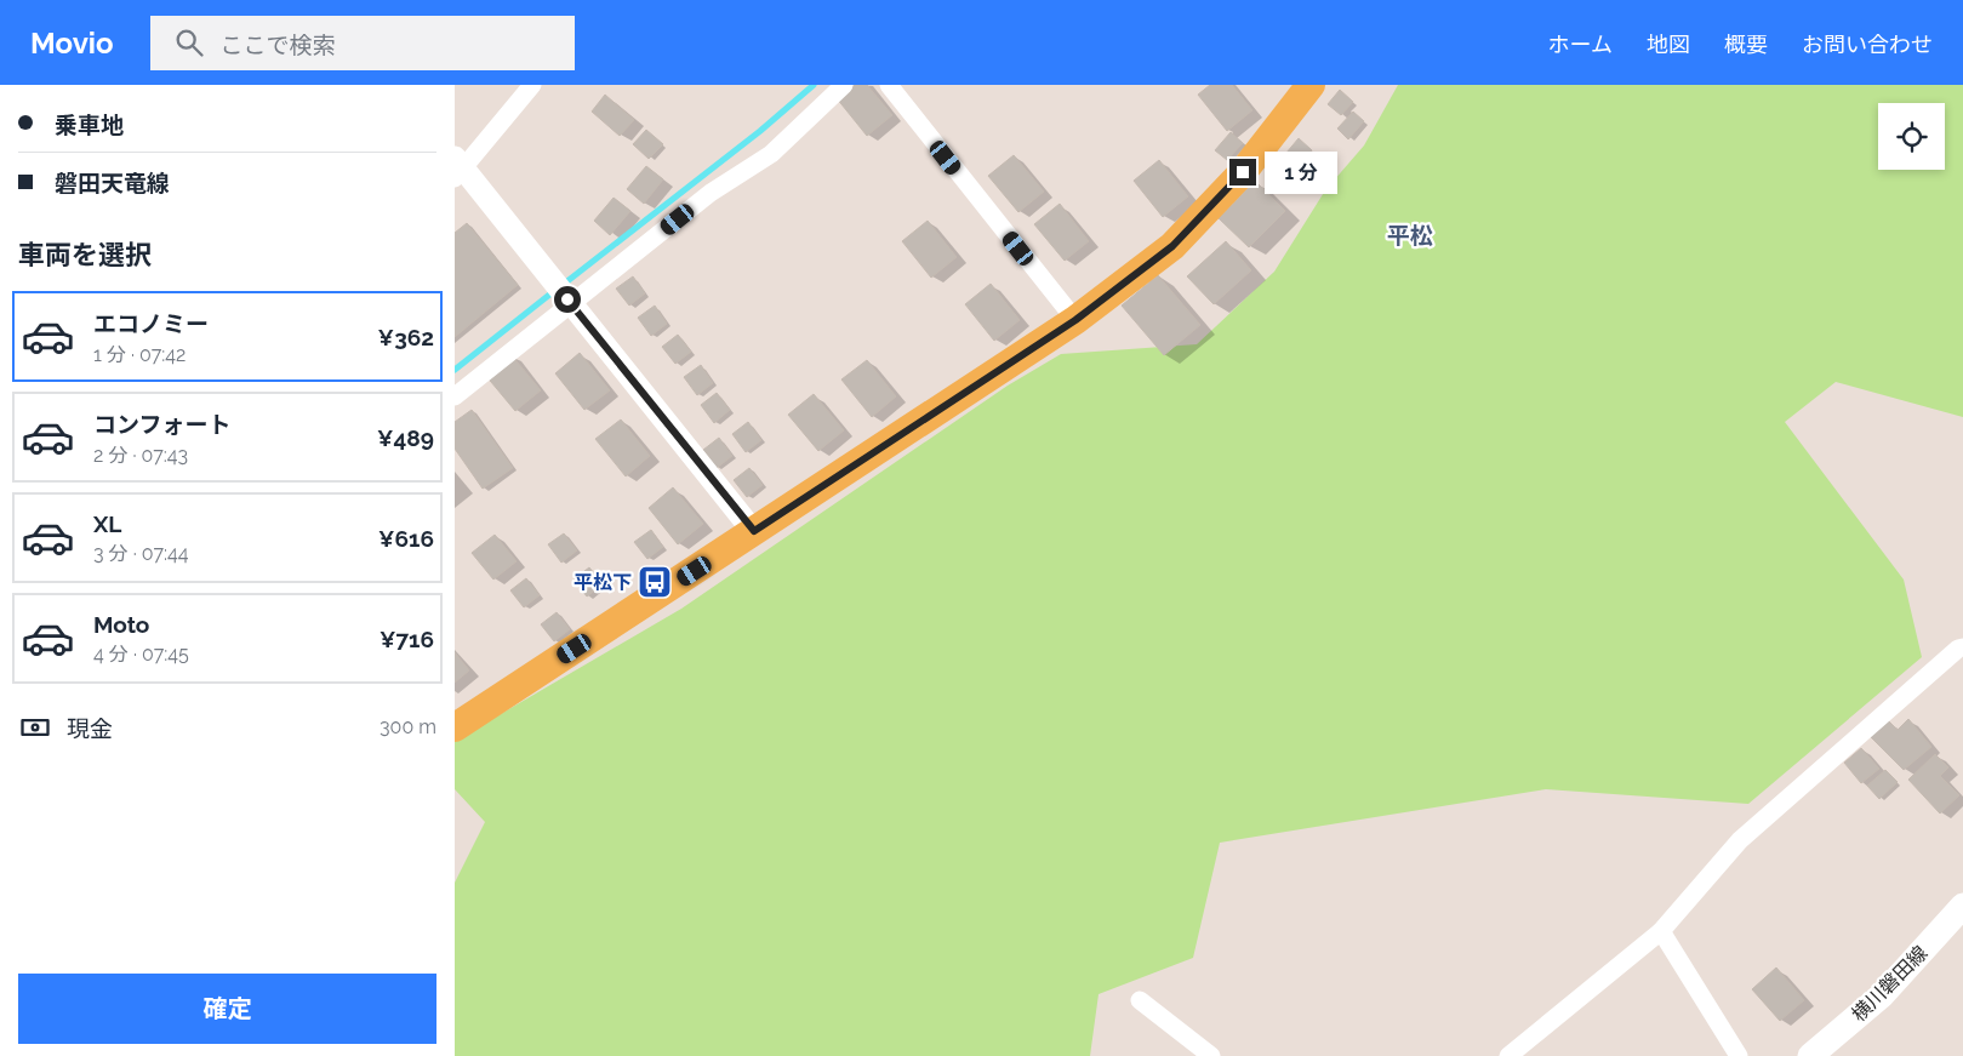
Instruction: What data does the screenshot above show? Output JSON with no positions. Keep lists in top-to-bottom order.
{
  "streets": {
    "main road": ["横川磐田線"]
  },
  "districts": ["平松"],
  "places": {
    "bus stop": ["平松下"]
  },
  "page": {
    "header": "Movio",
    "search": "ここで検索",
    "nav": [
      "ホーム",
      "地図",
      "概要",
      "お問い合わせ"
    ],
    "banner": ["乗車地", "磐田天竜線"],
    "bubble": "1 分",
    "heading": "車両を選択",
    "list": [
      {
        "name": "エコノミー",
        "note": "1 分 · 07:42",
        "value": "¥362"
      },
      {
        "name": "コンフォート",
        "note": "2 分 · 07:43",
        "value": "¥489"
      },
      {
        "name": "XL",
        "note": "3 分 · 07:44",
        "value": "¥616"
      },
      {
        "name": "Moto",
        "note": "4 分 · 07:45",
        "value": "¥716"
      }
    ],
    "pay": ["現金", "300 m"],
    "buttons": "確定"
  }
}
